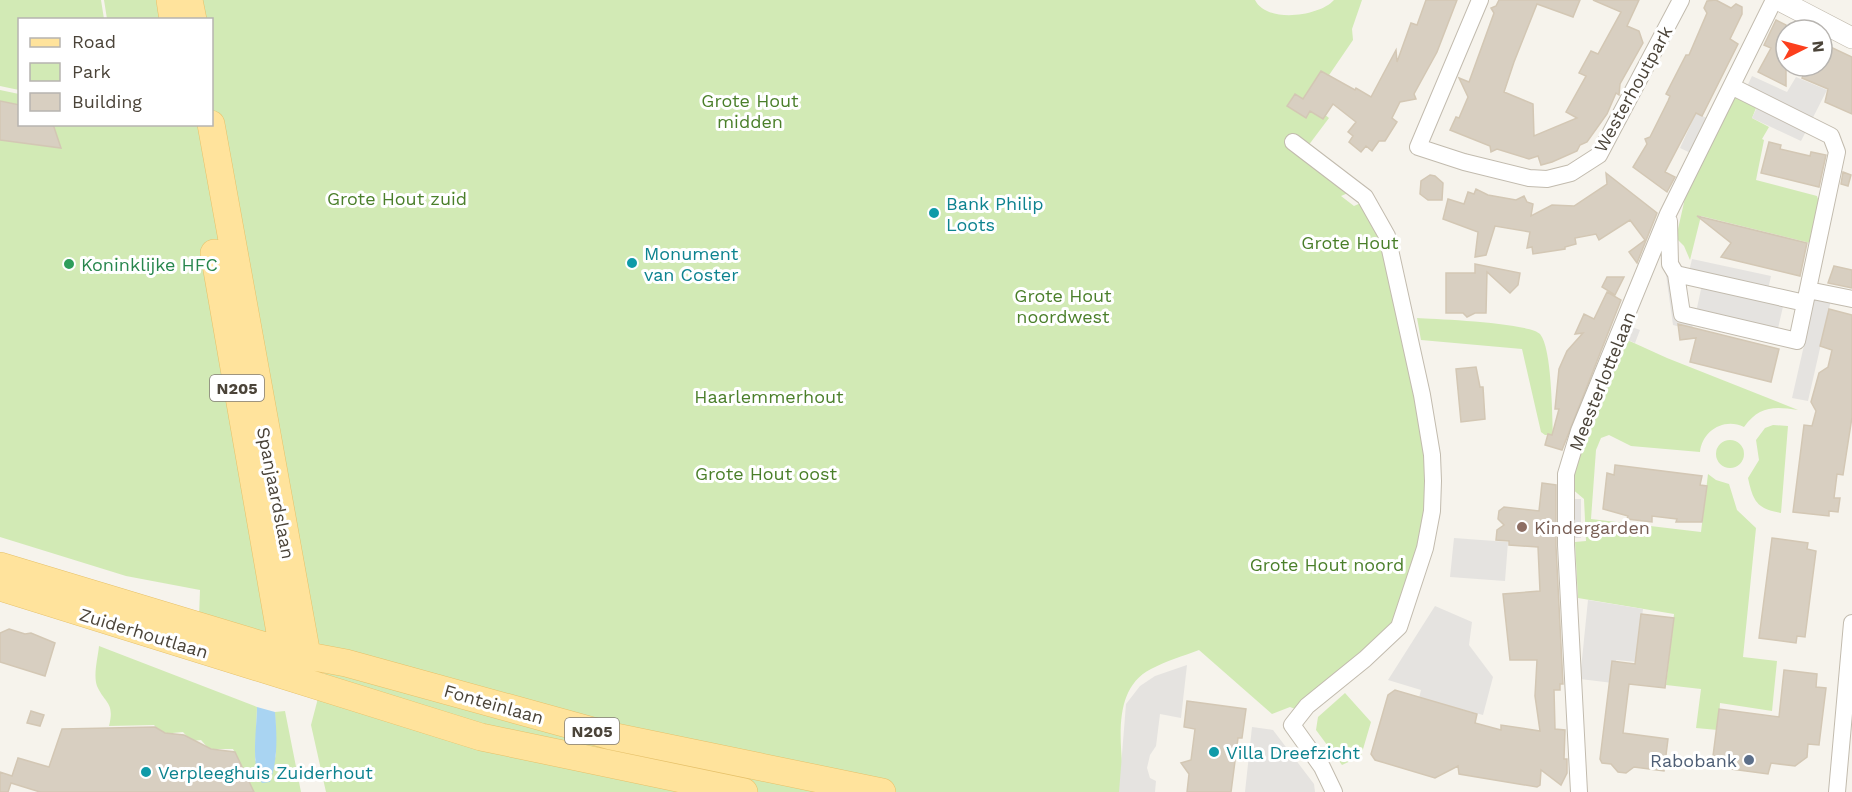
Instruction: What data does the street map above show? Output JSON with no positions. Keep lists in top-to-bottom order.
{
  "streets": {
    "main road": [
      "N205",
      "Spanjaardslaan",
      "Zuiderhoutlaan",
      "Fonteinlaan"
    ],
    "street": ["Westerhoutpark", "Meesterlottelaan"]
  },
  "crossings": [
    ["Spanjaardslaan", "Zuiderhoutlaan"],
    ["Spanjaardslaan", "Fonteinlaan"],
    ["Zuiderhoutlaan", "Fonteinlaan"]
  ],
  "parks": [
    "Grote Hout midden",
    "Grote Hout zuid",
    "Grote Hout",
    "Grote Hout noordwest",
    "Haarlemmerhout",
    "Grote Hout oost",
    "Grote Hout noord"
  ],
  "places": [
    "Bank Philip Loots",
    "Monument van Coster",
    "Koninklijke HFC",
    "Kindergarden",
    "Villa Dreefzicht",
    "Rabobank",
    "Verpleeghuis Zuiderhout"
  ],
  "legend": ["Road", "Park", "Building"],
  "north": "right"
}
